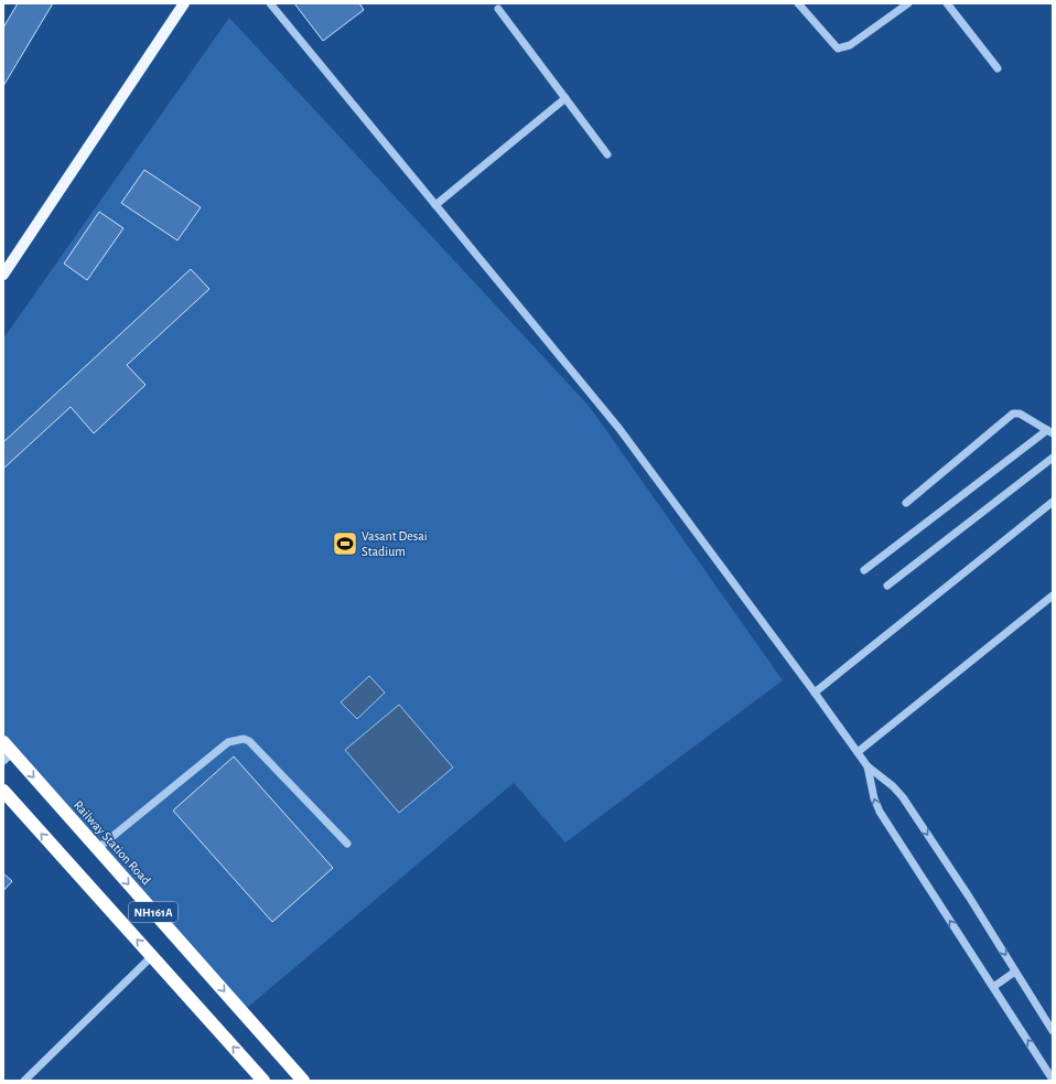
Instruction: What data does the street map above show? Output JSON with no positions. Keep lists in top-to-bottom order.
{
  "streets": {
    "highway": ["Railway Station Road", "NH161A"]
  },
  "places": {
    "sports": ["Vasant Desai Stadium"]
  }
}
